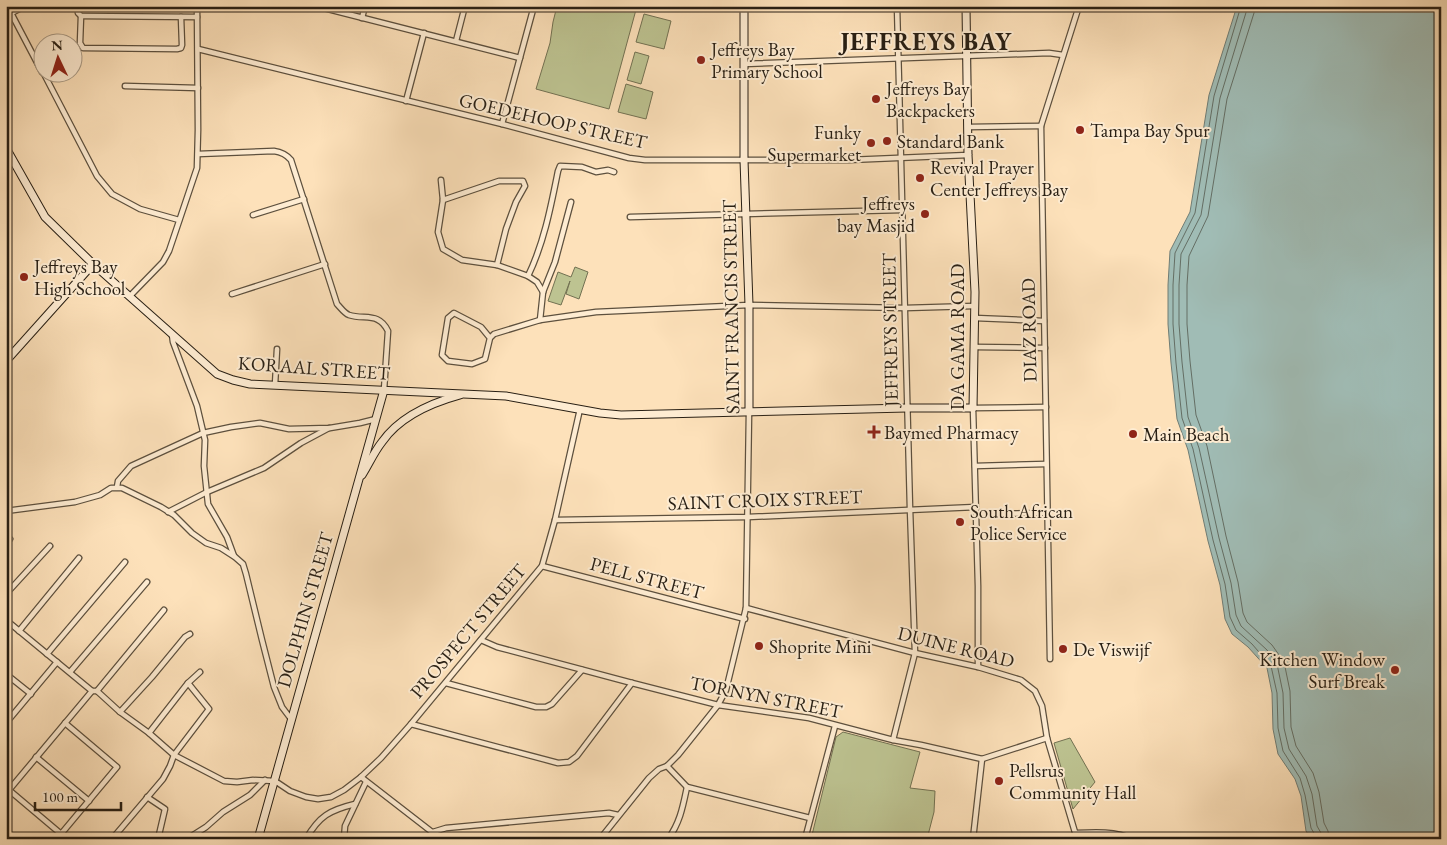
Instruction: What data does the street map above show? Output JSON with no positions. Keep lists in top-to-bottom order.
{
  "streets": {
    "street": [
      "GOEDEHOOP STREET",
      "SAINT FRANCIS STREET",
      "JEFFREYS STREET",
      "DIAZ ROAD",
      "DA GAMA ROAD",
      "KORAAL STREET",
      "SAINT CROIX STREET",
      "PELL STREET",
      "DOLPHIN STREET",
      "PROSPECT STREET",
      "DUINE ROAD",
      "TORNYN STREET"
    ]
  },
  "crossings": [
    ["GOEDEHOOP STREET", "SAINT FRANCIS STREET"],
    ["GOEDEHOOP STREET", "JEFFREYS STREET"],
    ["GOEDEHOOP STREET", "DA GAMA ROAD"],
    ["SAINT FRANCIS STREET", "KORAAL STREET"],
    ["SAINT FRANCIS STREET", "SAINT CROIX STREET"],
    ["SAINT FRANCIS STREET", "PELL STREET"],
    ["SAINT FRANCIS STREET", "DUINE ROAD"],
    ["SAINT FRANCIS STREET", "TORNYN STREET"],
    ["JEFFREYS STREET", "KORAAL STREET"],
    ["JEFFREYS STREET", "SAINT CROIX STREET"],
    ["JEFFREYS STREET", "DUINE ROAD"],
    ["JEFFREYS STREET", "TORNYN STREET"],
    ["DA GAMA ROAD", "KORAAL STREET"],
    ["DA GAMA ROAD", "SAINT CROIX STREET"],
    ["DA GAMA ROAD", "DUINE ROAD"],
    ["KORAAL STREET", "DOLPHIN STREET"],
    ["KORAAL STREET", "PROSPECT STREET"],
    ["SAINT CROIX STREET", "PROSPECT STREET"],
    ["PELL STREET", "PROSPECT STREET"],
    ["DOLPHIN STREET", "PROSPECT STREET"],
    ["PROSPECT STREET", "TORNYN STREET"]
  ],
  "districts": ["JEFFREYS BAY"],
  "places": {
    "other": [
      "Jeffreys Bay Primary School",
      "Jeffreys Bay Backpackers",
      "Tampa Bay Spur",
      "Standard Bank",
      "Funky Supermarket",
      "Revival Prayer Center Jeffreys Bay",
      "Jeffreys bay Masjid",
      "Jeffreys Bay High School",
      "Main Beach",
      "South African Police Service",
      "Shoprite Mini",
      "De Viswijf",
      "Kitchen Window Surf Break",
      "Pellsrus Community Hall"
    ],
    "health": ["Baymed Pharmacy"]
  },
  "scale_bar": "100 m",
  "north": "top"
}
